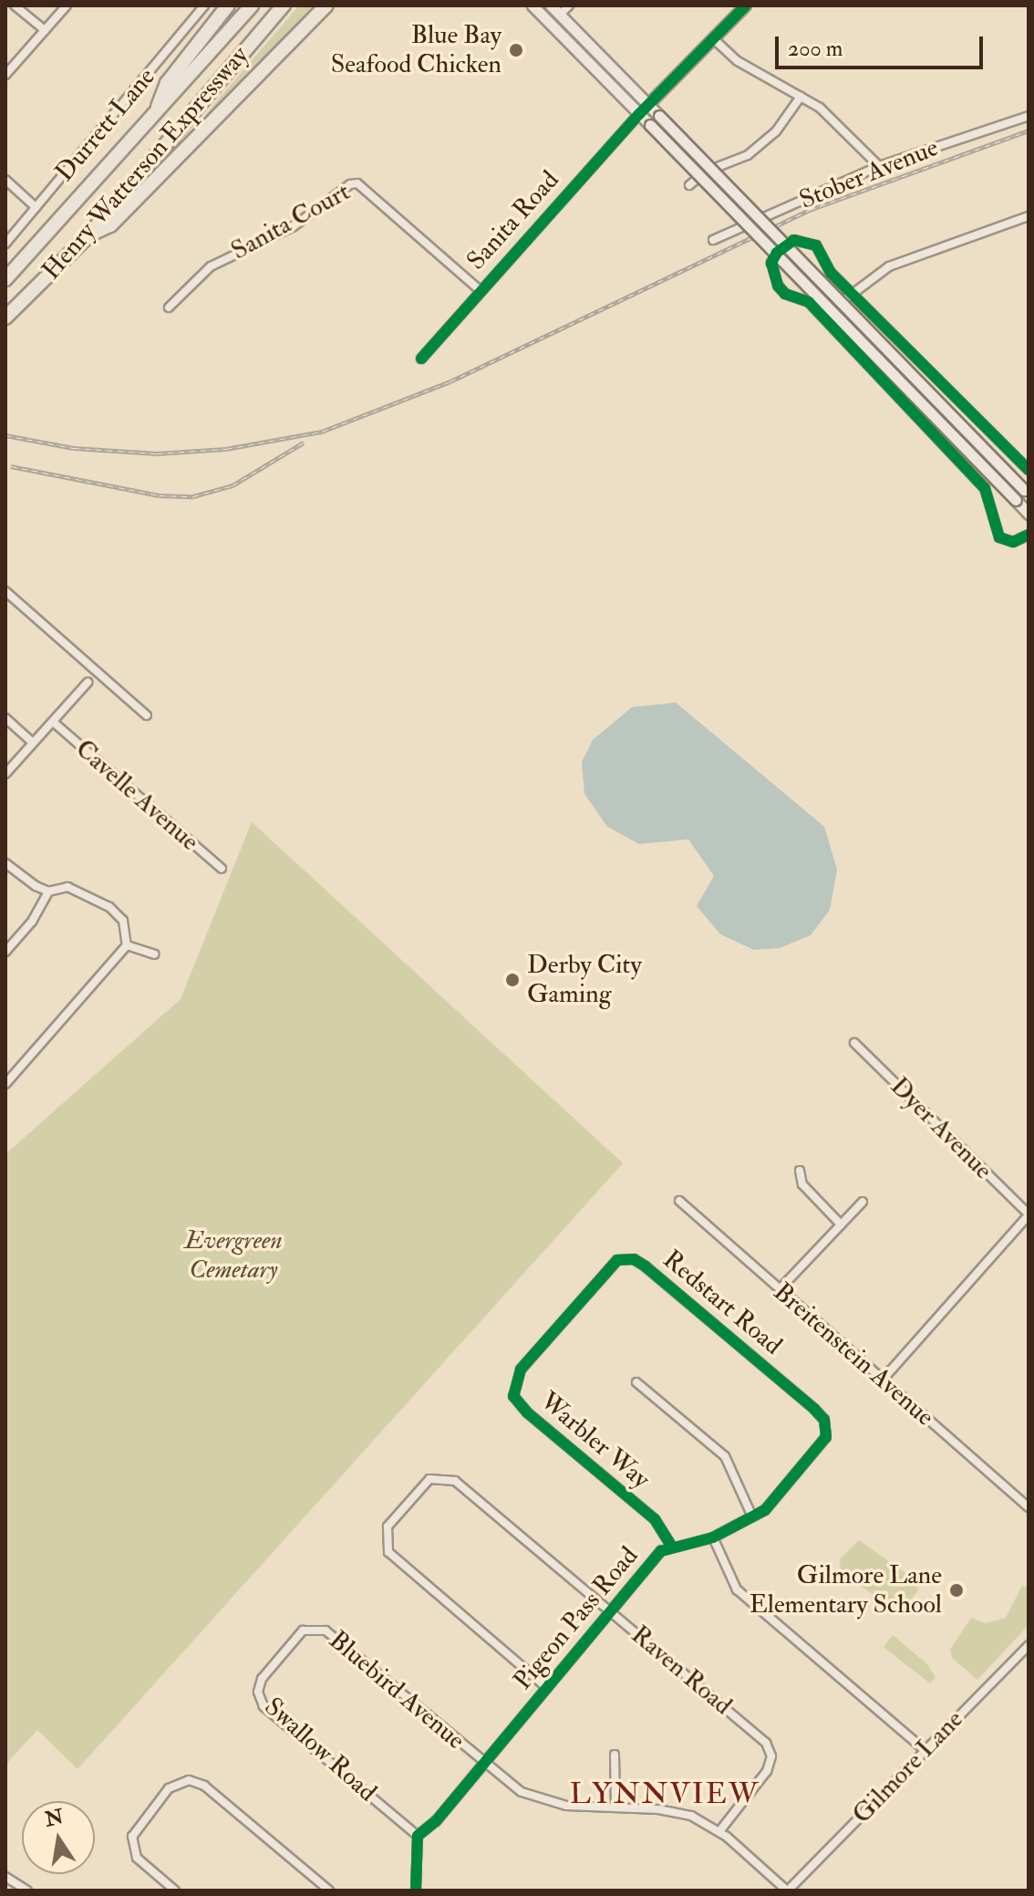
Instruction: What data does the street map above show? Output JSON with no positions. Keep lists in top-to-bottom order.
{
  "streets": {
    "highway": ["Henry Watterson Expressway"],
    "street": [
      "Durrett Lane",
      "Stober Avenue",
      "Sanita Road",
      "Sanita Court",
      "Cavelle Avenue",
      "Dyer Avenue",
      "Redstart Road",
      "Breitenstein Avenue",
      "Warbler Way",
      "Pigeon Pass Road",
      "Raven Road",
      "Bluebird Avenue",
      "Swallow Road",
      "Gilmore Lane"
    ]
  },
  "crossings": [
    ["Sanita Road", "Sanita Court"],
    ["Redstart Road", "Warbler Way"],
    ["Redstart Road", "Pigeon Pass Road"],
    ["Warbler Way", "Pigeon Pass Road"],
    ["Pigeon Pass Road", "Raven Road"],
    ["Pigeon Pass Road", "Bluebird Avenue"],
    ["Pigeon Pass Road", "Swallow Road"],
    ["Raven Road", "Bluebird Avenue"],
    ["Bluebird Avenue", "Swallow Road"],
    ["Bluebird Avenue", "Gilmore Lane"]
  ],
  "districts": ["LYNNVIEW"],
  "parks": ["Evergreen Cemetary"],
  "places": ["Blue Bay Seafood Chicken", "Derby City Gaming", "Gilmore Lane Elementary School"],
  "scale_bar": "200 m",
  "north": "top"
}
